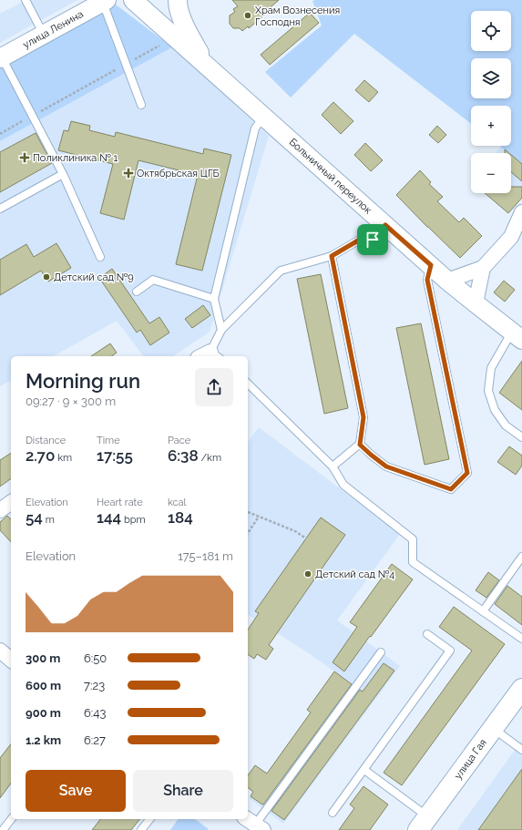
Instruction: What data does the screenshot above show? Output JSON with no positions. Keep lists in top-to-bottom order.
{
  "streets": {
    "main road": ["улица Гая"],
    "street": ["улица Ленина", "Больничный переулок"]
  },
  "places": {
    "other": ["Храм Вознесения Господня", "Детский сад №9", "Детский сад №4"],
    "health": ["Поликлиника № 1", "Октябрьская ЦГБ"]
  },
  "page": {
    "map_buttons": ["+", "−"],
    "heading": ["Morning run", "09:27 · 9 × 300 m"],
    "stats": [
      ["Distance", "2.70 km"],
      ["Time", "17:55"],
      ["Pace", "6:38 /km"],
      ["Elevation", "54 m"],
      ["Heart rate", "144 bpm"],
      ["kcal", "184"]
    ],
    "chart": ["Elevation", "175–181 m"],
    "list": [
      {
        "name": "300 m",
        "note": "6:50"
      },
      {
        "name": "600 m",
        "note": "7:23"
      },
      {
        "name": "900 m",
        "note": "6:43"
      },
      {
        "name": "1.2 km",
        "note": "6:27"
      }
    ],
    "buttons": ["Save", "Share"]
  }
}
